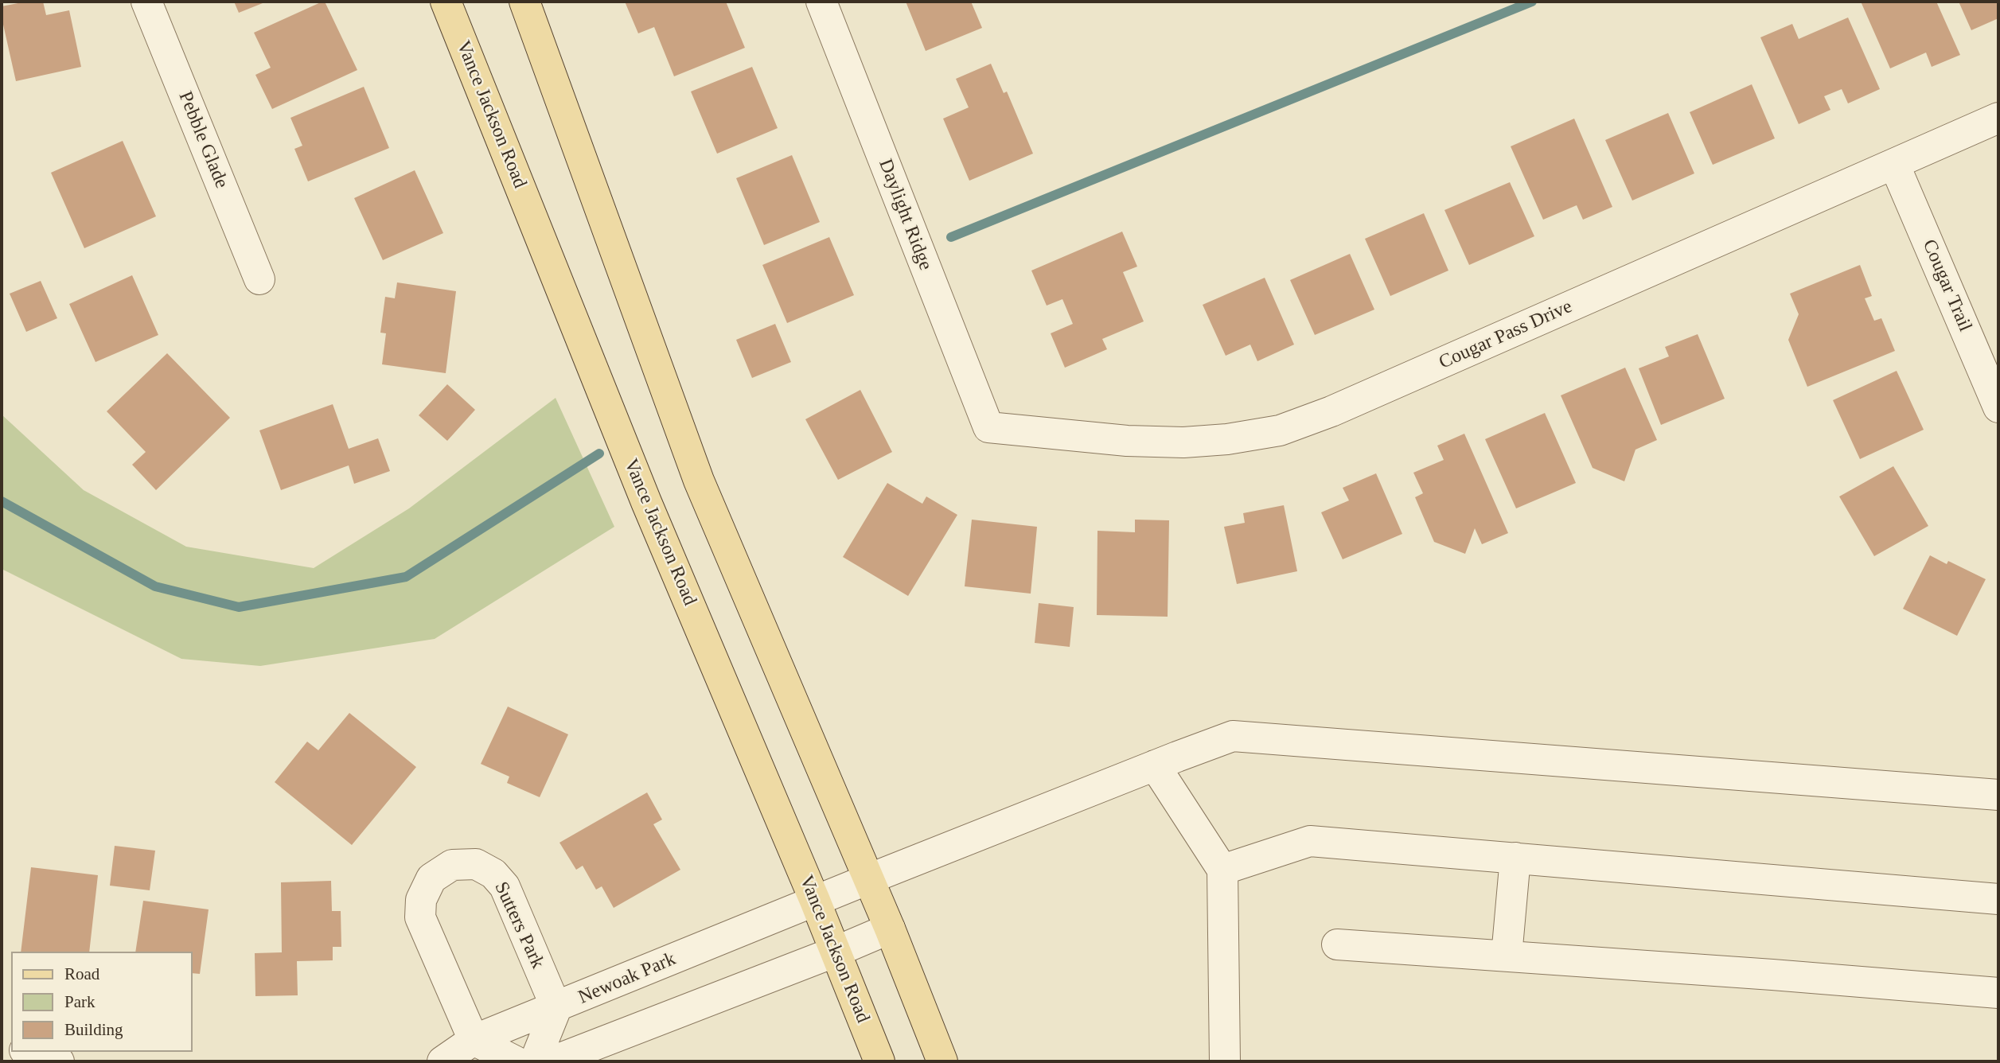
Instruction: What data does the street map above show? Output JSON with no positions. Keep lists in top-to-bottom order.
{
  "streets": {
    "main road": ["Vance Jackson Road"],
    "street": [
      "Pebble Glade",
      "Daylight Ridge",
      "Cougar Trail",
      "Cougar Pass Drive",
      "Sutters Park",
      "Newoak Park"
    ]
  },
  "crossings": [
    ["Vance Jackson Road", "Newoak Park"],
    ["Daylight Ridge", "Cougar Pass Drive"],
    ["Cougar Trail", "Cougar Pass Drive"],
    ["Sutters Park", "Newoak Park"]
  ],
  "legend": ["Road", "Park", "Building"]
}
